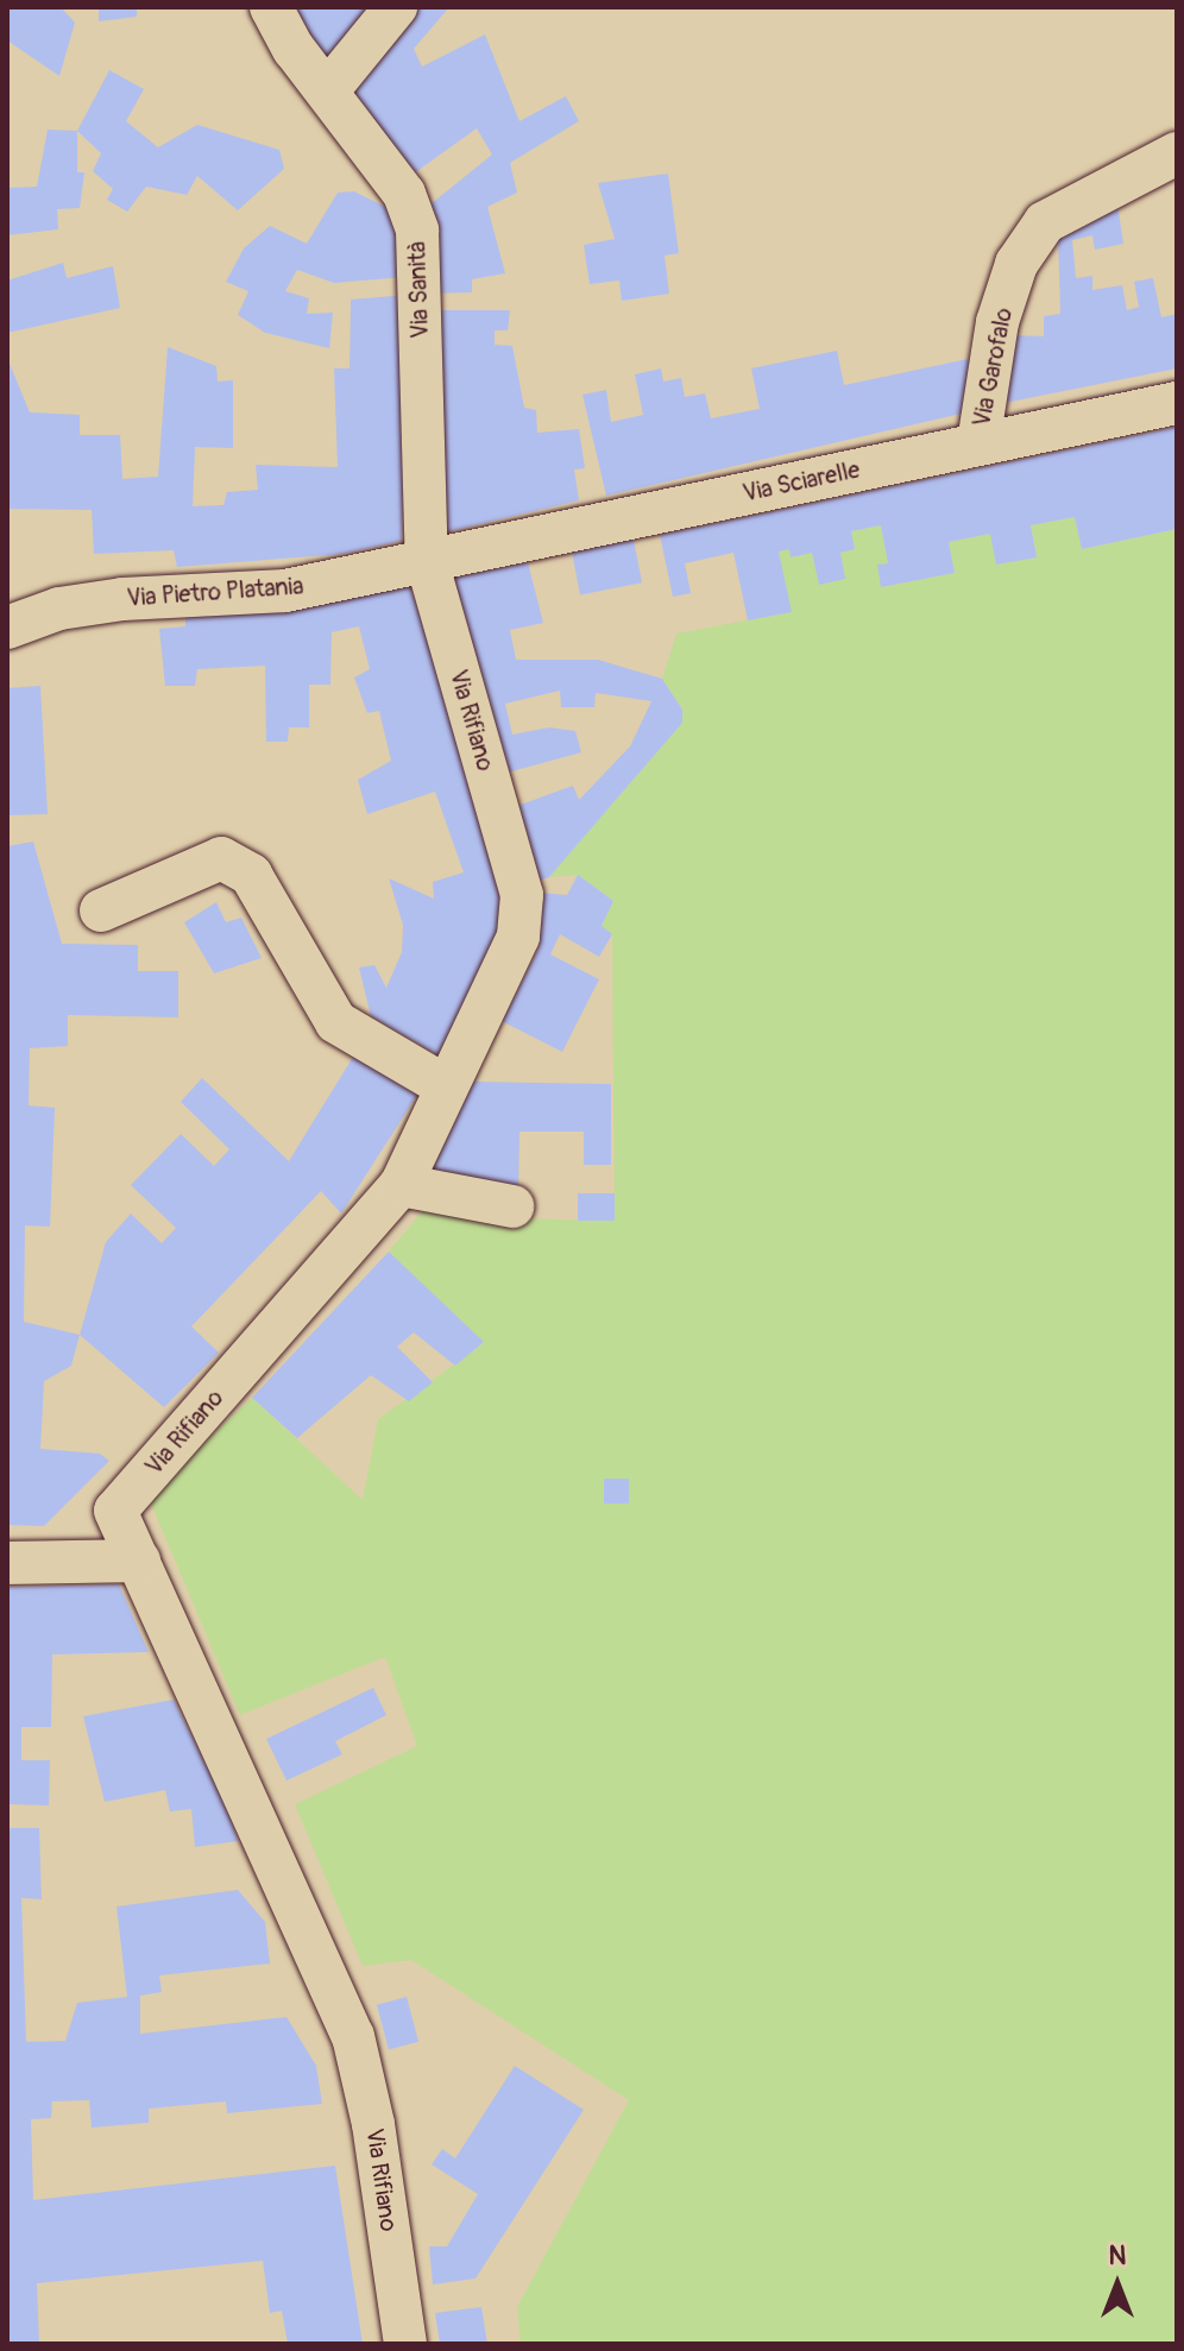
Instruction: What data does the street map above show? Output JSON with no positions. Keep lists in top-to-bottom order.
{
  "streets": {
    "street": [
      "Via Sanità",
      "Via Garofalo",
      "Via Sciarelle",
      "Via Pietro Platania",
      "Via Rifiano"
    ]
  },
  "crossings": [
    ["Via Sanità", "Via Sciarelle"],
    ["Via Sanità", "Via Pietro Platania"],
    ["Via Sanità", "Via Rifiano"],
    ["Via Garofalo", "Via Sciarelle"],
    ["Via Sciarelle", "Via Pietro Platania"],
    ["Via Sciarelle", "Via Rifiano"],
    ["Via Pietro Platania", "Via Rifiano"]
  ],
  "north": "top"
}
